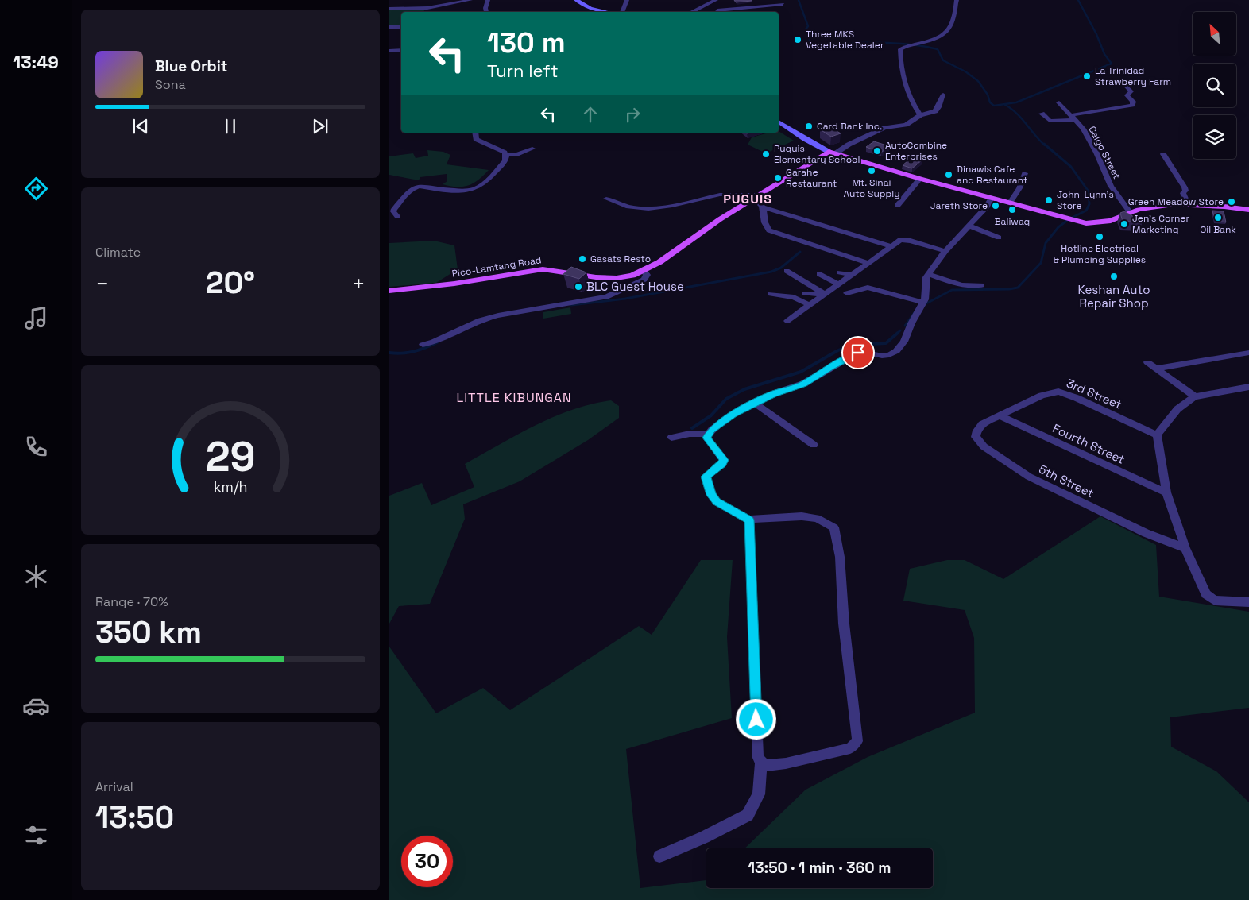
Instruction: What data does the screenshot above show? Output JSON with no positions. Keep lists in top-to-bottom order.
{
  "streets": {
    "main road": ["Pico-Lamtang Road"],
    "street": [
      "Calgo Street",
      "3rd Street",
      "Fourth Street",
      "5th Street"
    ]
  },
  "crossings": [
    ["3rd Street", "Fourth Street"],
    ["3rd Street", "5th Street"],
    ["Fourth Street", "5th Street"]
  ],
  "districts": ["PUGUIS", "LITTLE KIBUNGAN"],
  "places": [
    "Three MKS Vegetable Dealer",
    "La Trinidad Strawberry Farm",
    "Card Bank Inc.",
    "AutoCombine Enterprises",
    "Puguis Elementary School",
    "Mt. Sinai Auto Supply",
    "Dinawis Cafe and Restaurant",
    "Garahe Restaurant",
    "John-Lynn's Store",
    "Green Meadow Store",
    "Jareth Store",
    "Baliwag",
    "Oil Bank",
    "Jen's Corner Marketing",
    "Hotline Electrical & Plumbing Supplies",
    "Gasats Resto",
    "Keshan Auto Repair Shop",
    "BLC Guest House"
  ],
  "north": "top left",
  "page": {
    "tabs": "13:49",
    "turn": ["130 m", "Turn left"],
    "song": ["Blue Orbit", "Sona"],
    "tile": [
      "Climate",
      ["Range · 70%", "350 km"],
      ["Arrival", "13:50"]
    ],
    "heat": ["−", "20°", "+"],
    "limit": "30",
    "trip": "13:50 · 1 min · 360 m",
    "gauge": ["29", "km/h"]
  }
}
